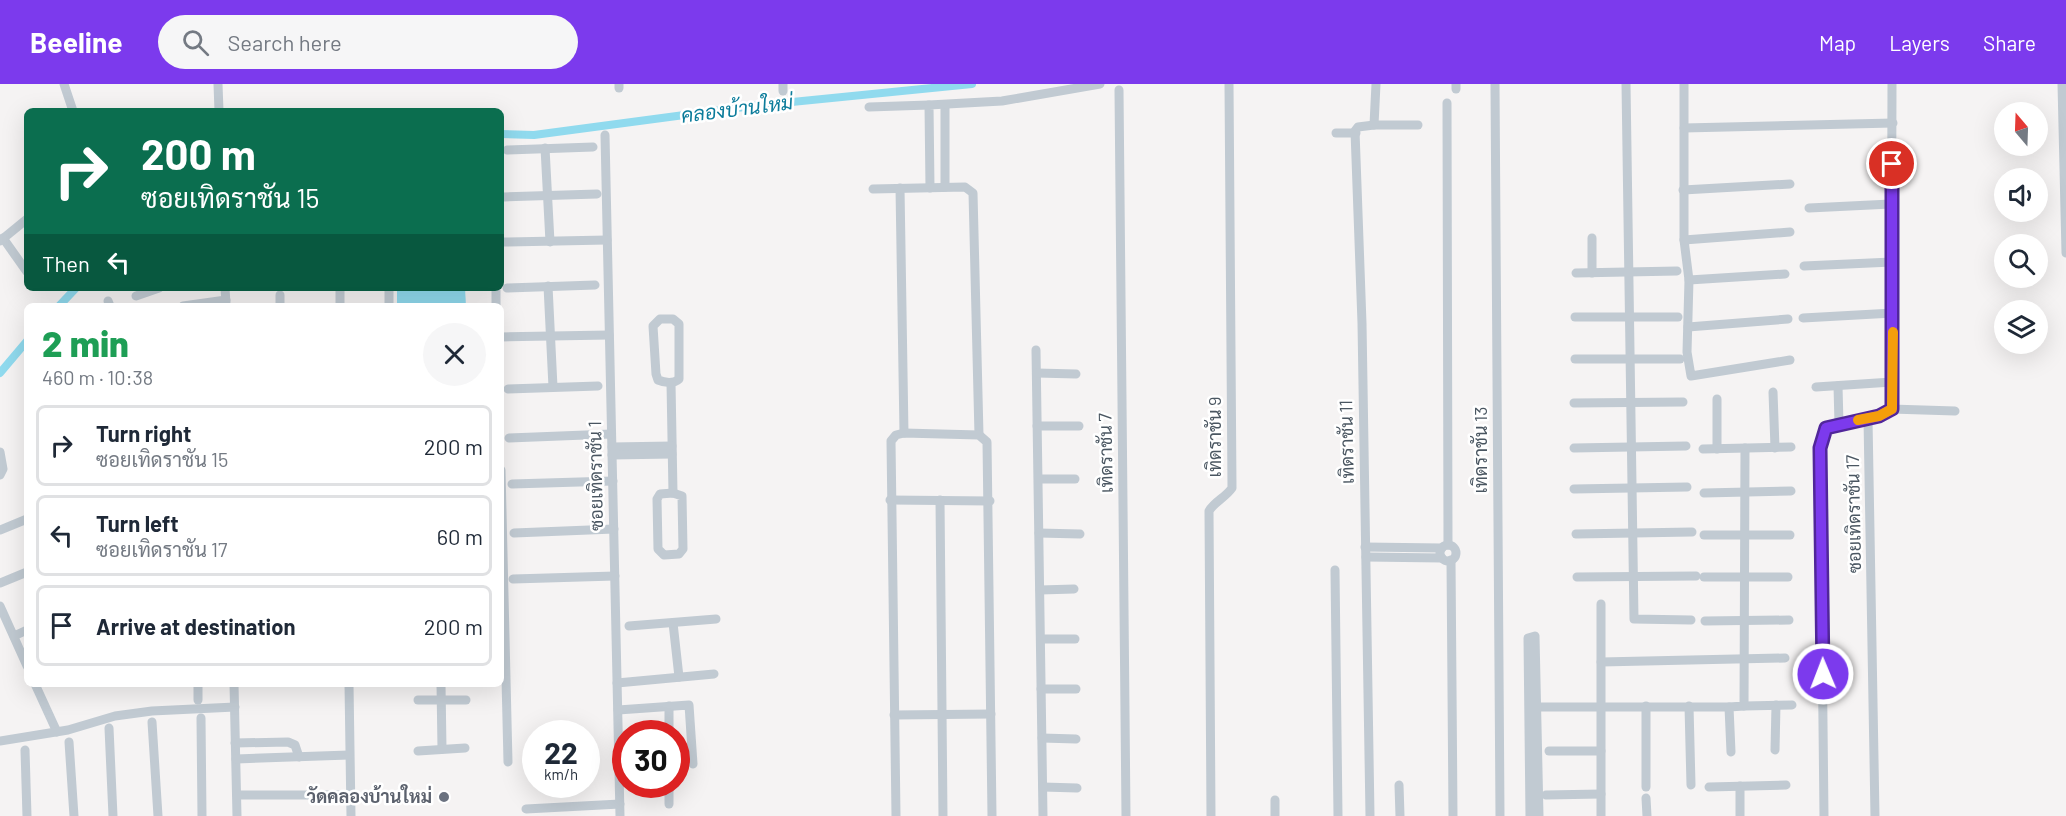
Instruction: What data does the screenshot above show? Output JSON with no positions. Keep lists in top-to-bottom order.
{
  "streets": {
    "street": [
      "เทิดราชัน 9",
      "เทิดราชัน 11",
      "เทิดราชัน 13",
      "เทิดราชัน 7",
      "ซอยเทิดราชัน 1",
      "ซอยเทิดราชัน 17"
    ]
  },
  "water": ["คลองบ้านใหม่"],
  "places": ["วัดคลองบ้านใหม่"],
  "north": "top",
  "page": {
    "header": "Beeline",
    "search": "Search here",
    "nav": ["Map", "Layers", "Share"],
    "turn": ["200 m", "ซอยเทิดราชัน 15"],
    "then": "Then",
    "heading": ["2 min", "460 m · 10:38"],
    "list": [
      {
        "name": "Turn right",
        "note": "ซอยเทิดราชัน 15",
        "value": "200 m"
      },
      {
        "name": "Turn left",
        "note": "ซอยเทิดราชัน 17",
        "value": "60 m"
      },
      {
        "name": "Arrive at destination",
        "value": "200 m"
      }
    ],
    "speed": "22 km/h",
    "limit": "30"
  }
}
